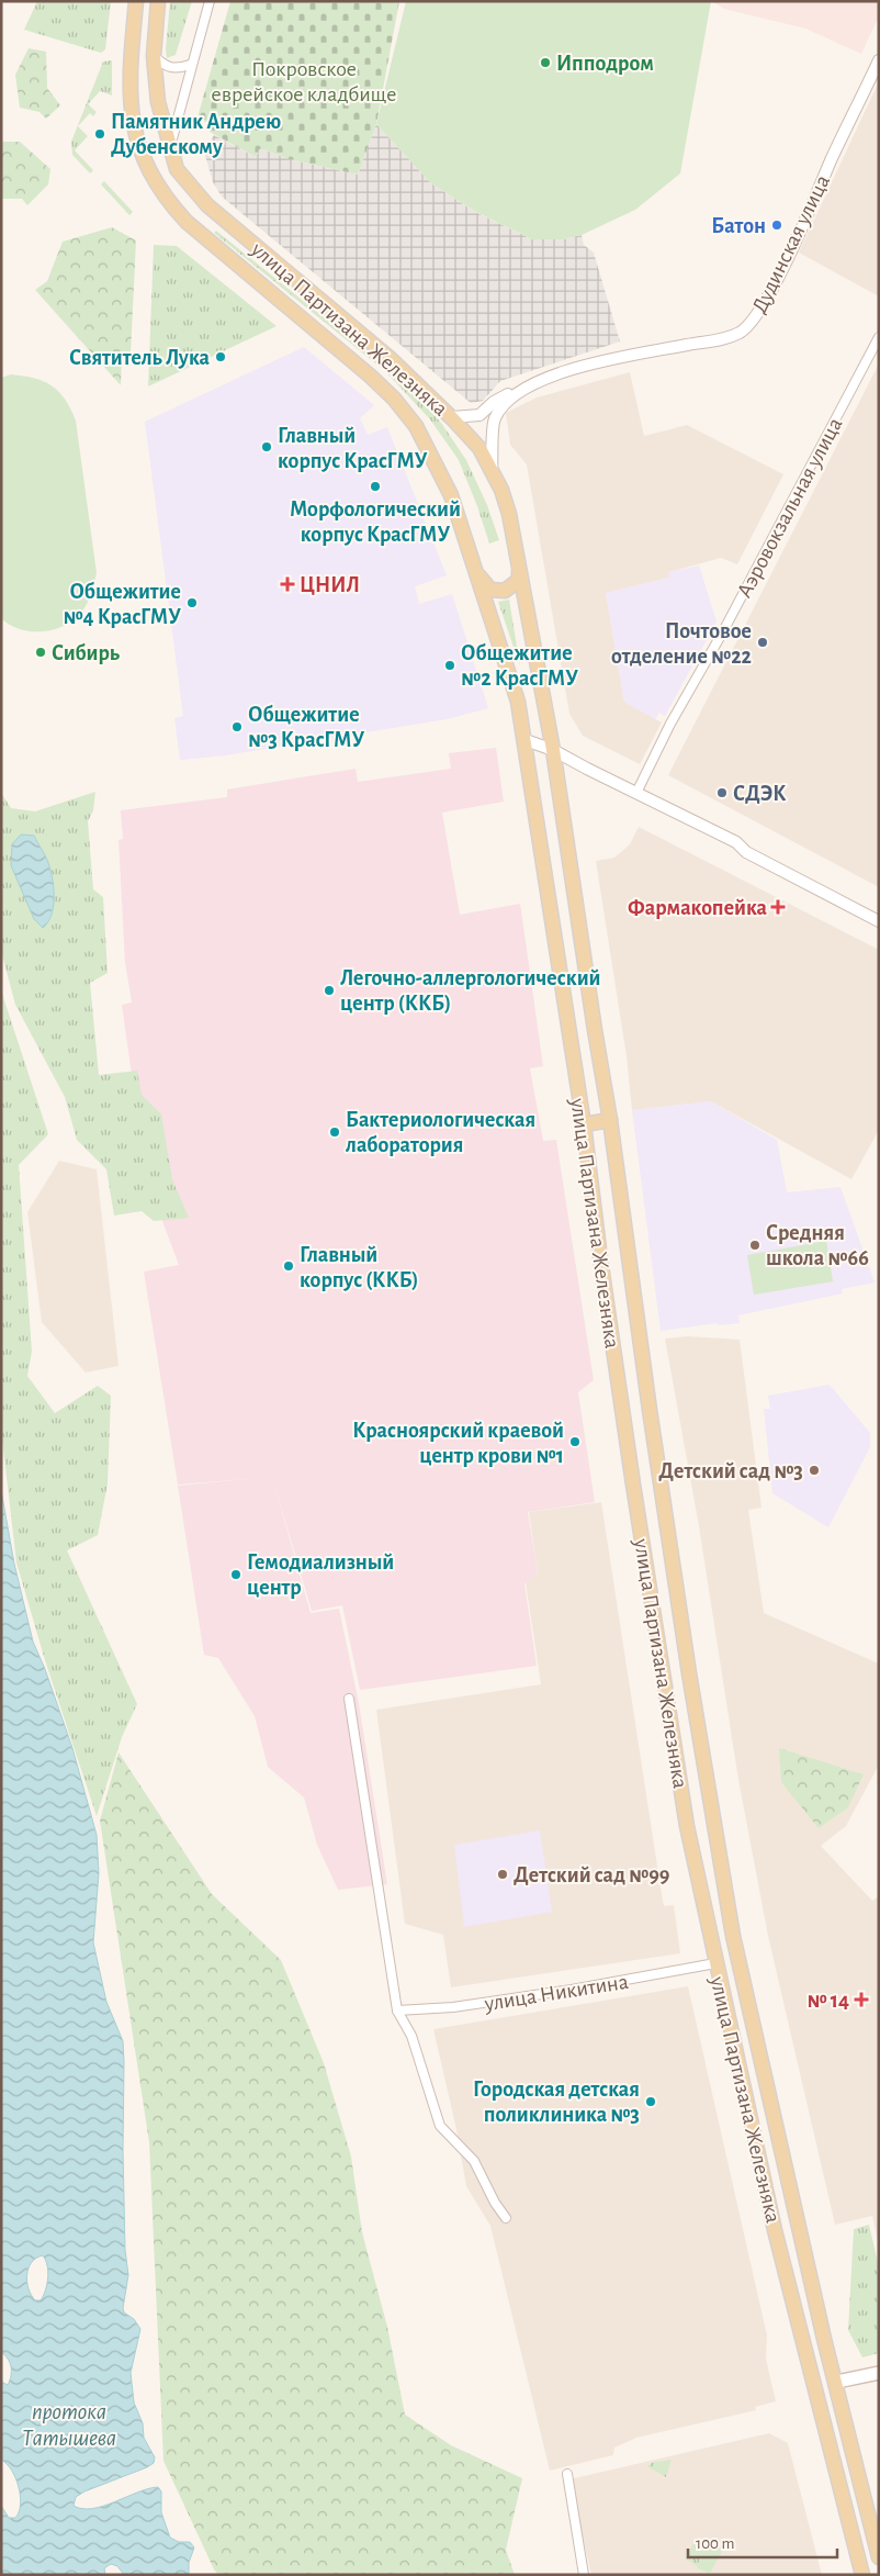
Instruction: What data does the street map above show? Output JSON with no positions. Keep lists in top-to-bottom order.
{
  "streets": {
    "main road": ["улица Партизана Железняка"],
    "street": ["Дудинская улица", "Аэровокзальная улица", "улица Никитина"]
  },
  "crossings": [
    ["Дудинская улица", "улица Партизана Железняка"],
    ["улица Партизана Железняка", "улица Никитина"]
  ],
  "water": ["протока Татышева"],
  "parks": ["Покровское еврейское кладбище"],
  "places": {
    "other": [
      "Ипподром",
      "Памятник Андрею Дубенскому",
      "Батон",
      "Святитель Лука",
      "Главный корпус КрасГМУ",
      "Морфологический корпус КрасГМУ",
      "Общежитие №4 КрасГМУ",
      "Почтовое отделение №22",
      "Сибирь",
      "Общежитие №2 КрасГМУ",
      "Общежитие №3 КрасГМУ",
      "СДЭК",
      "Легочно-аллергологический центр (ККБ)",
      "Бактериологическая лаборатория",
      "Средняя школа №66",
      "Главный корпус (ККБ)",
      "Красноярский краевой центр крови №1",
      "Детский сад №3",
      "Гемодиализный центр",
      "Детский сад №99",
      "Городская детская поликлиника №3"
    ],
    "health": ["ЦНИЛ", "Фармакопейка", "№ 14"]
  },
  "scale_bar": "100 m"
}
